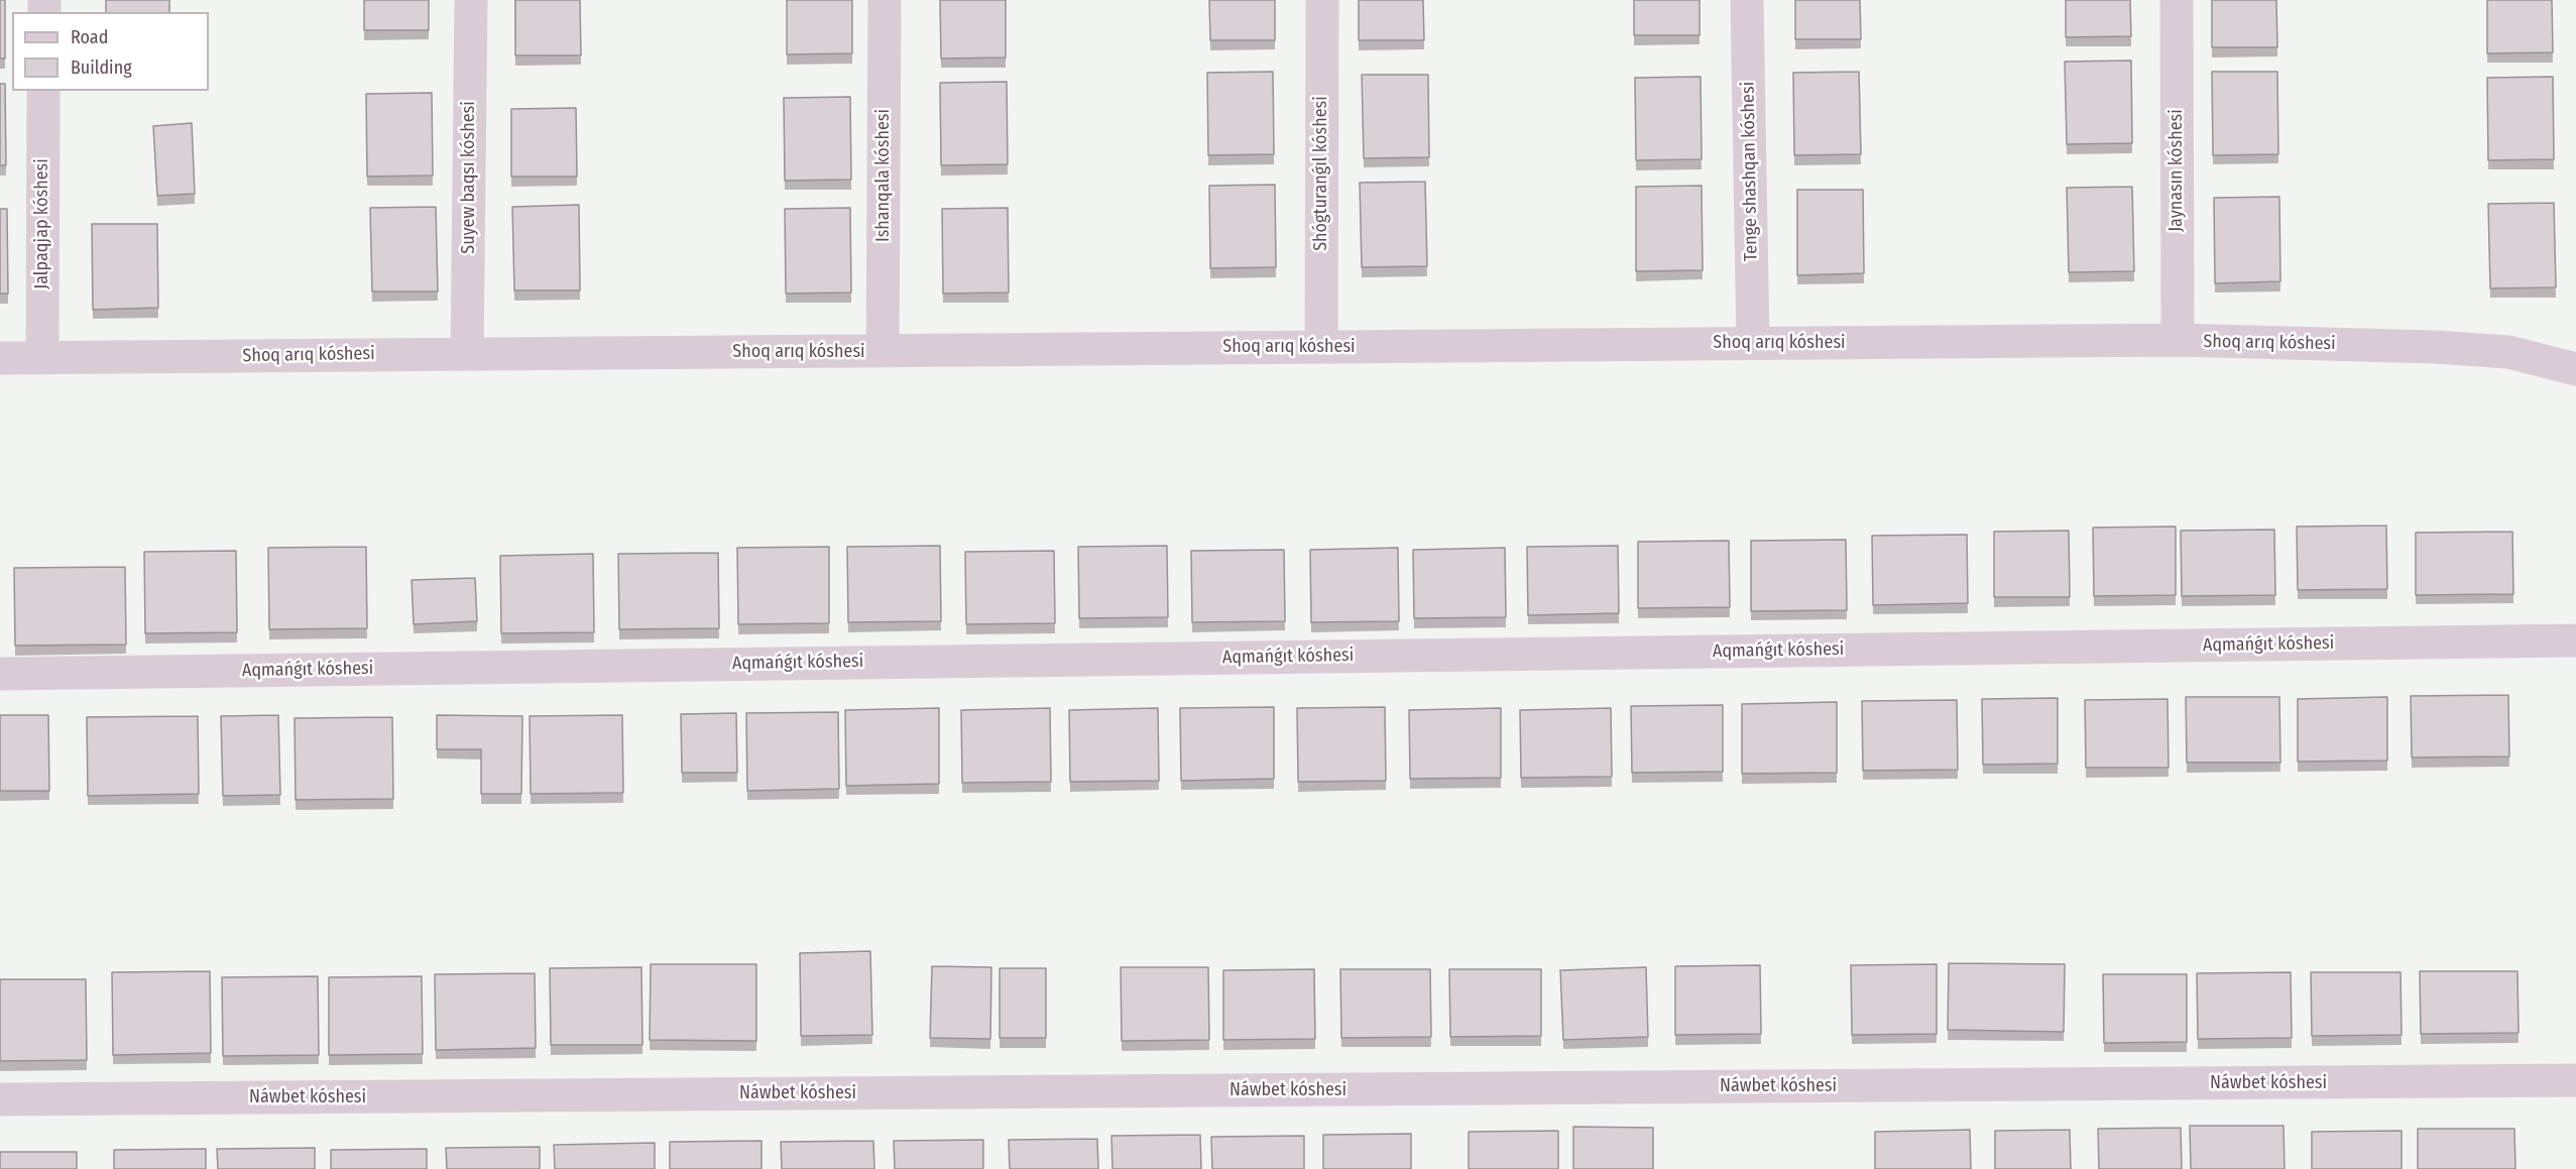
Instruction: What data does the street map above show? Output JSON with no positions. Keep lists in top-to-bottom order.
{
  "streets": {
    "street": [
      "Jaynasın kóshesi",
      "Tenge shashqan kóshesi",
      "Shógturanǵıl kóshesi",
      "Ishanqala kóshesi",
      "Suyew baqsı kóshesi",
      "Jalpaqjap kóshesi",
      "Shoq arıq kóshesi",
      "Aqmańǵıt kóshesi",
      "Náwbet kóshesi"
    ]
  },
  "crossings": [
    ["Jaynasın kóshesi", "Shoq arıq kóshesi"],
    ["Tenge shashqan kóshesi", "Shoq arıq kóshesi"],
    ["Shógturanǵıl kóshesi", "Shoq arıq kóshesi"],
    ["Ishanqala kóshesi", "Shoq arıq kóshesi"],
    ["Suyew baqsı kóshesi", "Shoq arıq kóshesi"],
    ["Jalpaqjap kóshesi", "Shoq arıq kóshesi"]
  ],
  "legend": ["Road", "Building"]
}
